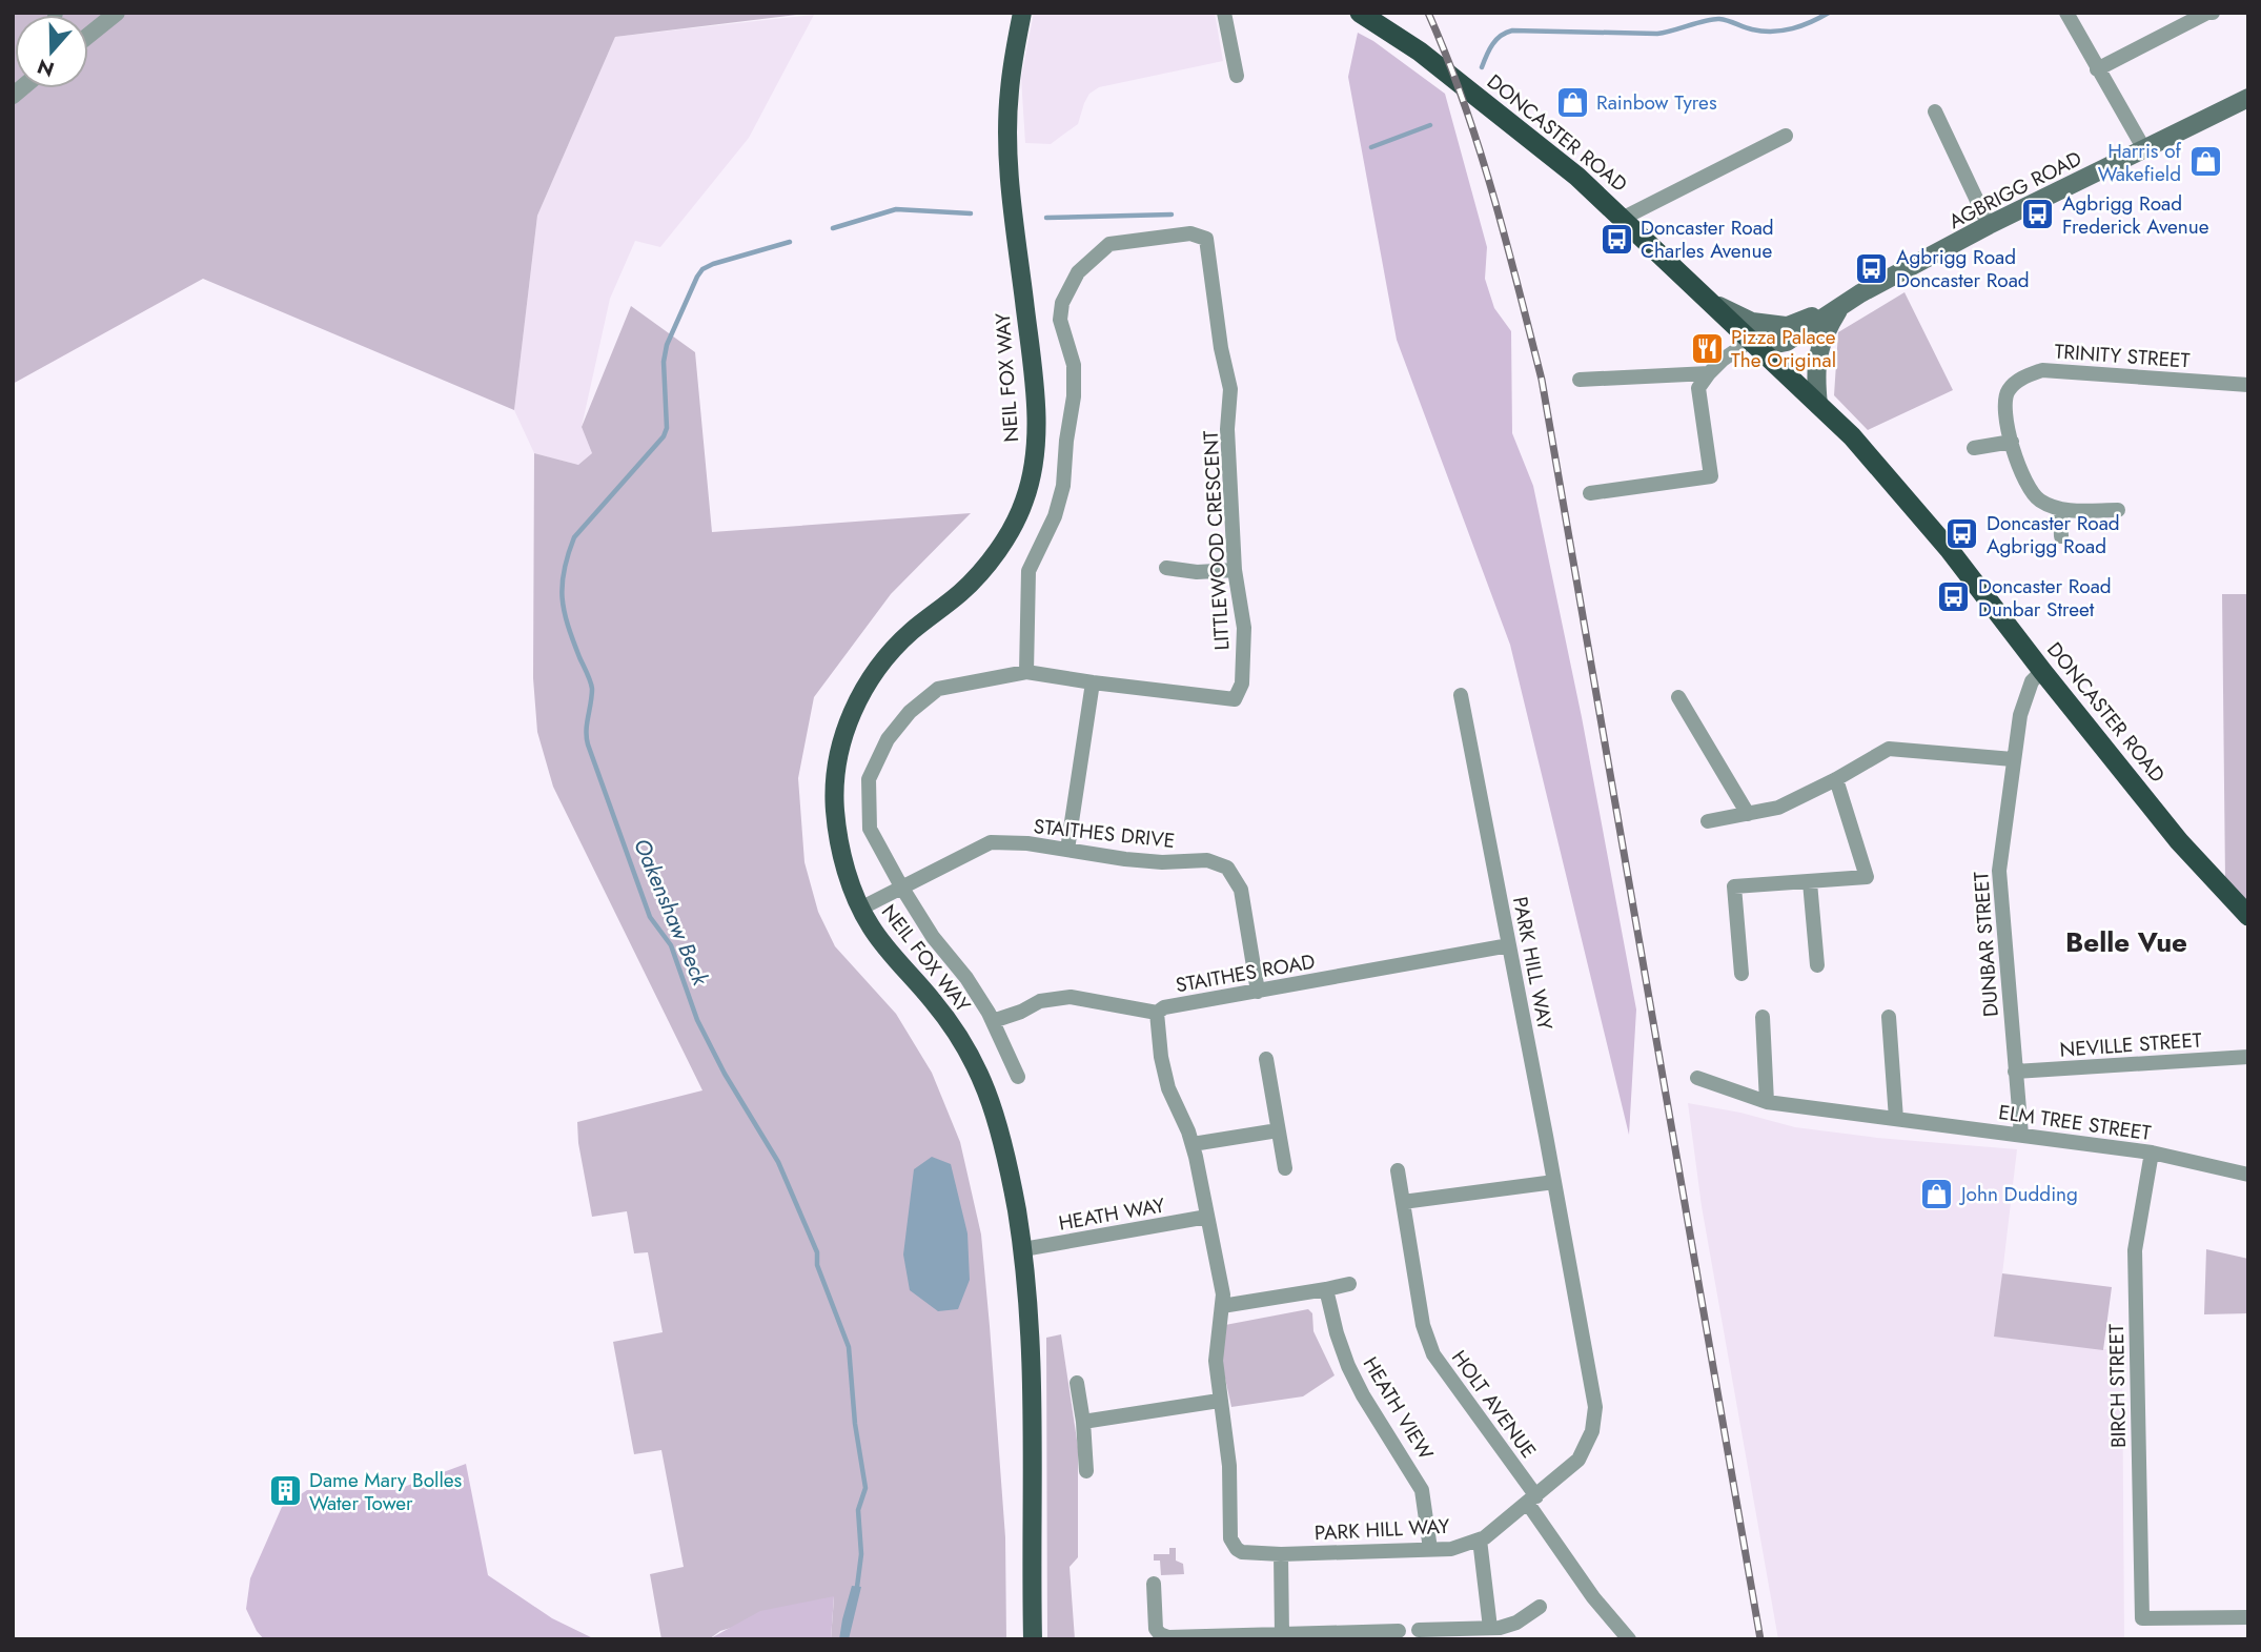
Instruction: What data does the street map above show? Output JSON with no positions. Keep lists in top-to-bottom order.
{
  "streets": {
    "highway": ["DONCASTER ROAD"],
    "main road": ["AGBRIGG ROAD", "NEIL FOX WAY"],
    "street": [
      "TRINITY STREET",
      "LITTLEWOOD CRESCENT",
      "STAITHES DRIVE",
      "DUNBAR STREET",
      "PARK HILL WAY",
      "STAITHES ROAD",
      "NEVILLE STREET",
      "ELM TREE STREET",
      "HEATH WAY",
      "BIRCH STREET",
      "HOLT AVENUE",
      "HEATH VIEW"
    ]
  },
  "crossings": [
    ["DONCASTER ROAD", "AGBRIGG ROAD"],
    ["DONCASTER ROAD", "DUNBAR STREET"],
    ["NEIL FOX WAY", "STAITHES DRIVE"],
    ["NEIL FOX WAY", "HEATH WAY"],
    ["LITTLEWOOD CRESCENT", "STAITHES DRIVE"],
    ["LITTLEWOOD CRESCENT", "STAITHES ROAD"],
    ["STAITHES DRIVE", "STAITHES ROAD"],
    ["DUNBAR STREET", "NEVILLE STREET"],
    ["DUNBAR STREET", "ELM TREE STREET"],
    ["PARK HILL WAY", "STAITHES ROAD"],
    ["PARK HILL WAY", "HEATH WAY"],
    ["PARK HILL WAY", "HOLT AVENUE"],
    ["PARK HILL WAY", "HEATH VIEW"],
    ["ELM TREE STREET", "BIRCH STREET"]
  ],
  "districts": ["Belle Vue"],
  "water": ["Oakenshaw Beck"],
  "places": {
    "shop": ["Rainbow Tyres", "Harris of Wakefield", "John Dudding"],
    "bus stop": [
      "Agbrigg Road Frederick Avenue",
      "Doncaster Road Charles Avenue",
      "Agbrigg Road Doncaster Road",
      "Doncaster Road Agbrigg Road",
      "Doncaster Road Dunbar Street"
    ],
    "restaurant": ["Pizza Palace The Original"],
    "building": ["Dame Mary Bolles Water Tower"]
  },
  "north": "bottom"
}
